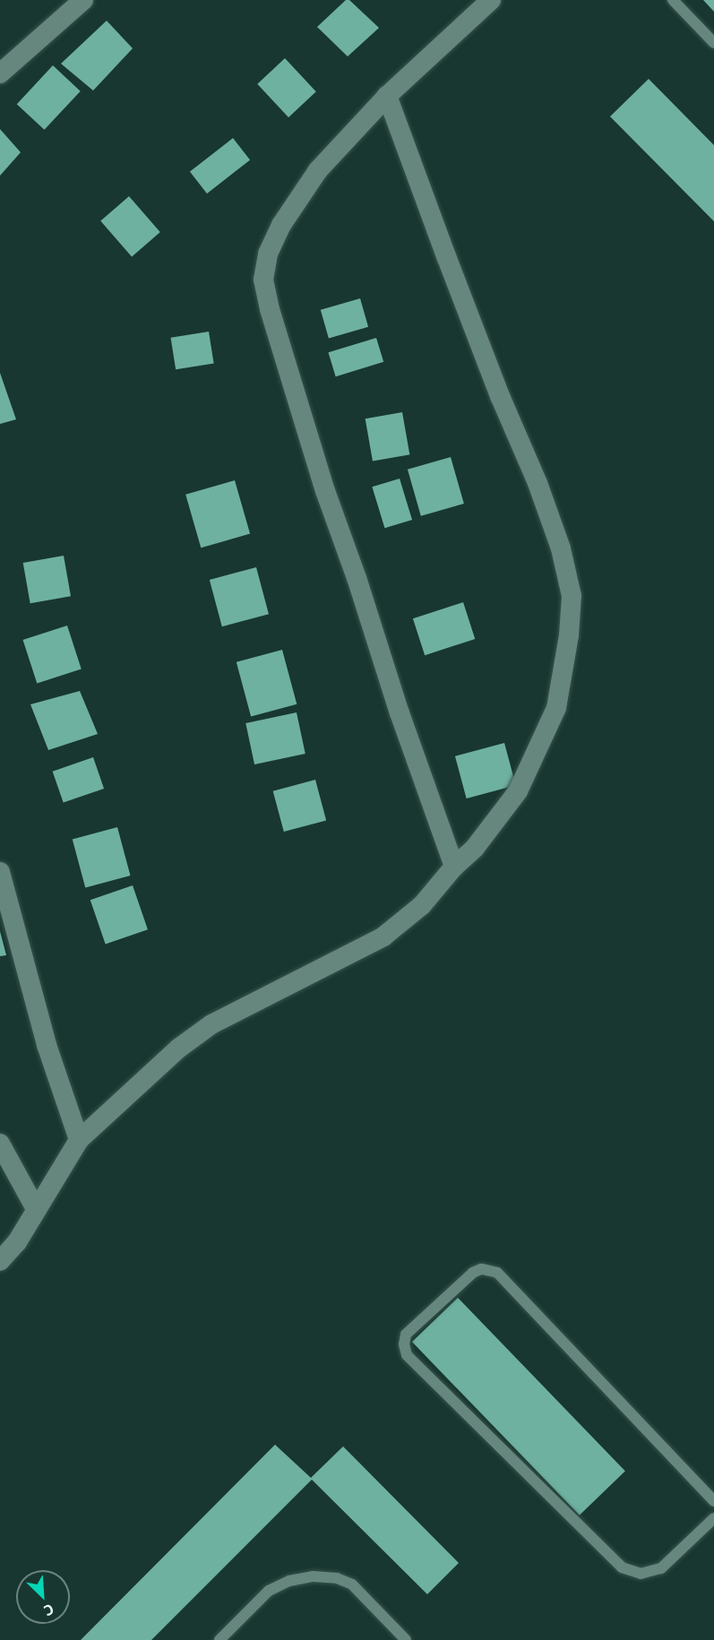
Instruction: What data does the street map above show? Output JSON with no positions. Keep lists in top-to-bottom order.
{
  "north": "bottom right"
}
